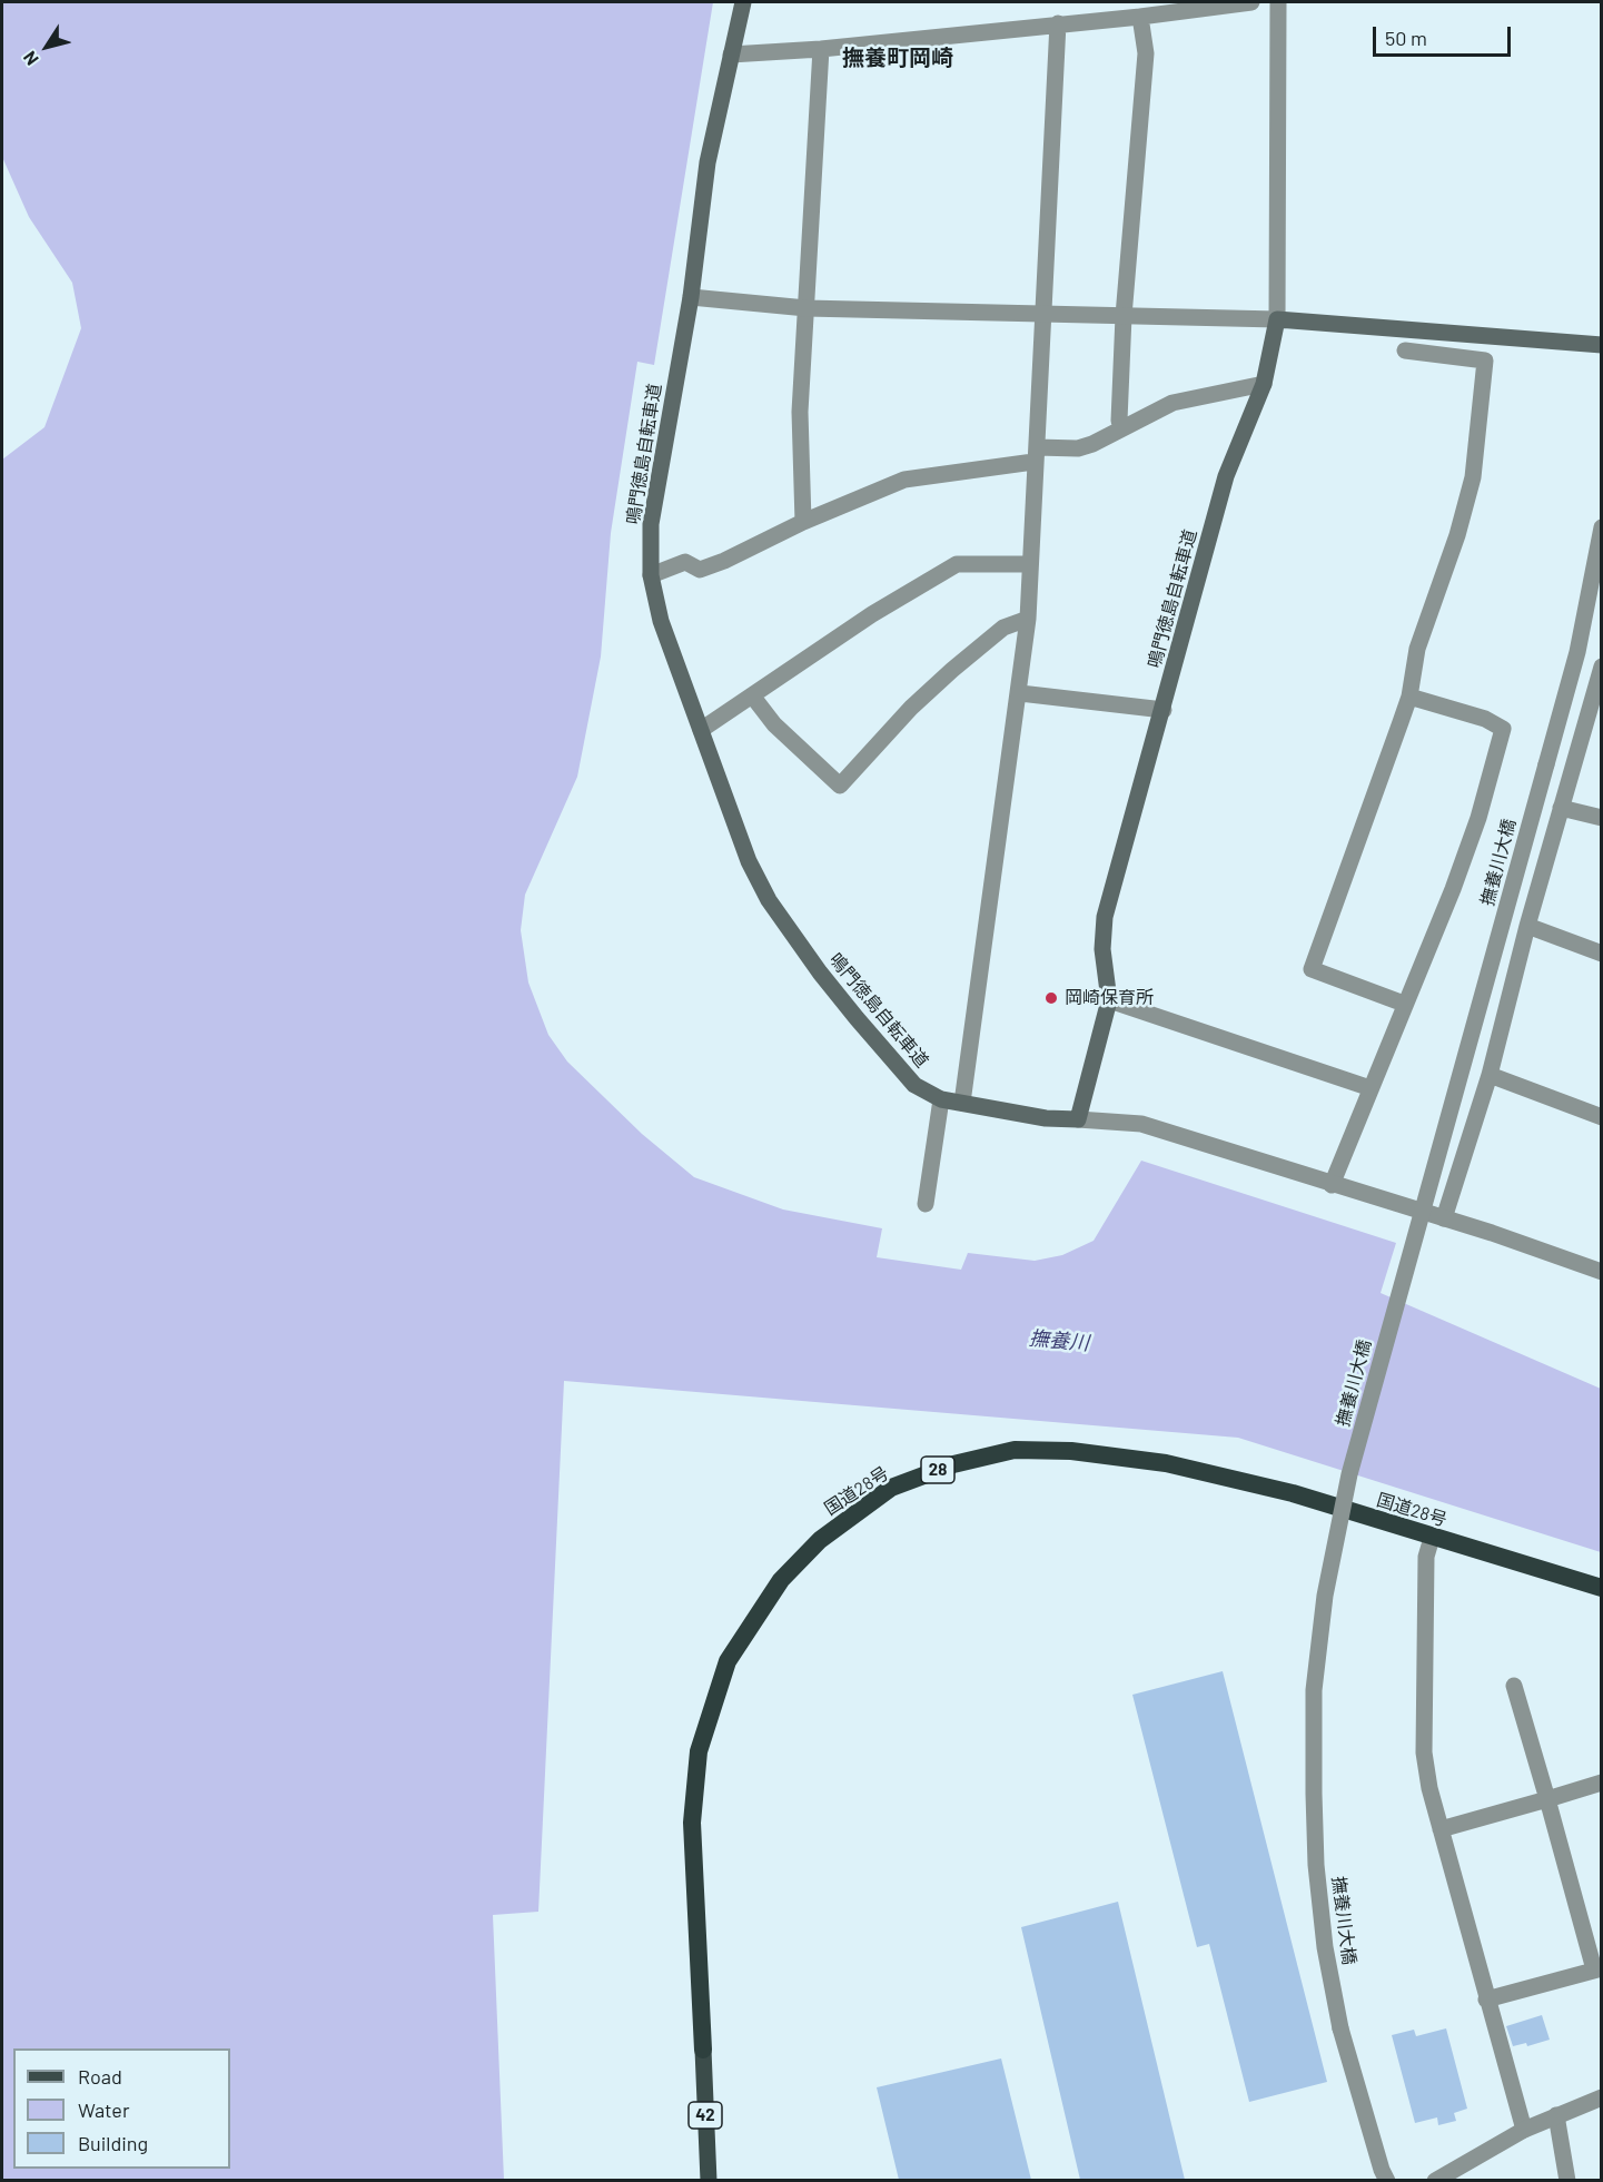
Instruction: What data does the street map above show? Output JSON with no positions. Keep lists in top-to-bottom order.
{
  "streets": {
    "highway": ["28", "国道28号"],
    "main road": ["鳴門徳島自転車道", "42"],
    "street": ["撫養川大橋"]
  },
  "crossings": [
    ["国道28号", "42"]
  ],
  "districts": ["撫養町岡崎"],
  "water": ["撫養川"],
  "places": ["岡崎保育所"],
  "legend": ["Road", "Water", "Building"],
  "scale_bar": "50 m",
  "north": "bottom left"
}
